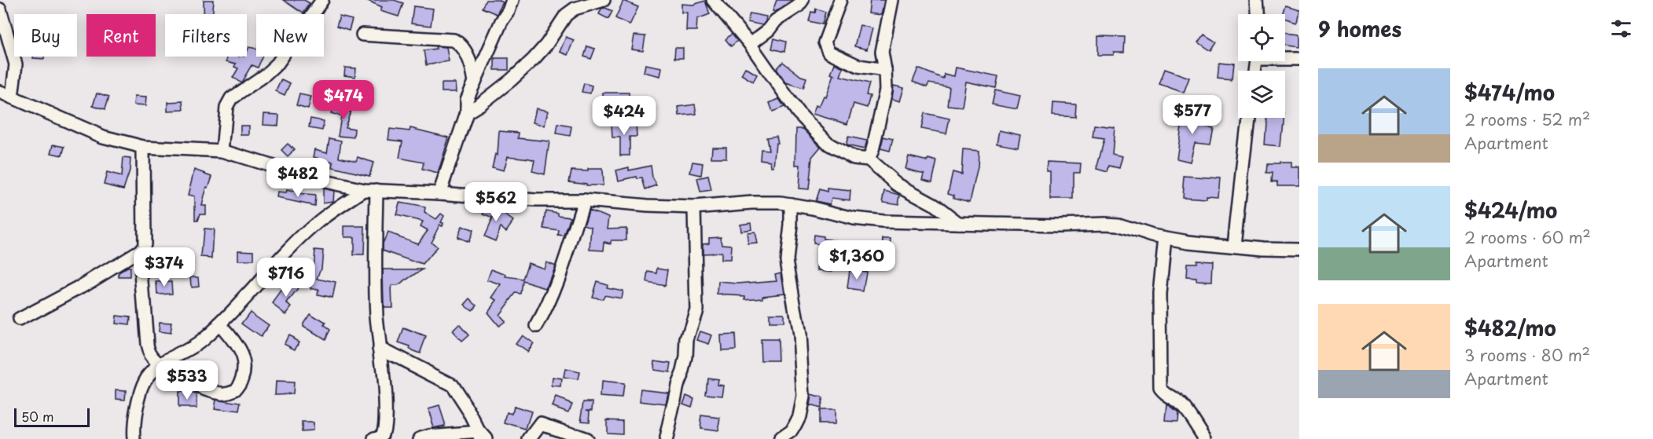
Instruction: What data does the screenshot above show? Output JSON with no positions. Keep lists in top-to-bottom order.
{
  "scale_bar": "50 m",
  "page": {
    "heading": "9 homes",
    "chip": [
      "Buy",
      "Rent",
      "Filters",
      "New"
    ],
    "list": [
      {
        "name": "$474/mo",
        "note": "2 rooms · 52 m² · Apartment"
      },
      {
        "name": "$424/mo",
        "note": "2 rooms · 60 m² · Apartment"
      },
      {
        "name": "$482/mo",
        "note": "3 rooms · 80 m² · Apartment"
      }
    ],
    "price": [
      "$474",
      "$577",
      "$424",
      "$482",
      "$562",
      "$1,360",
      "$374",
      "$716",
      "$533"
    ],
    "scale": "50 m"
  }
}
